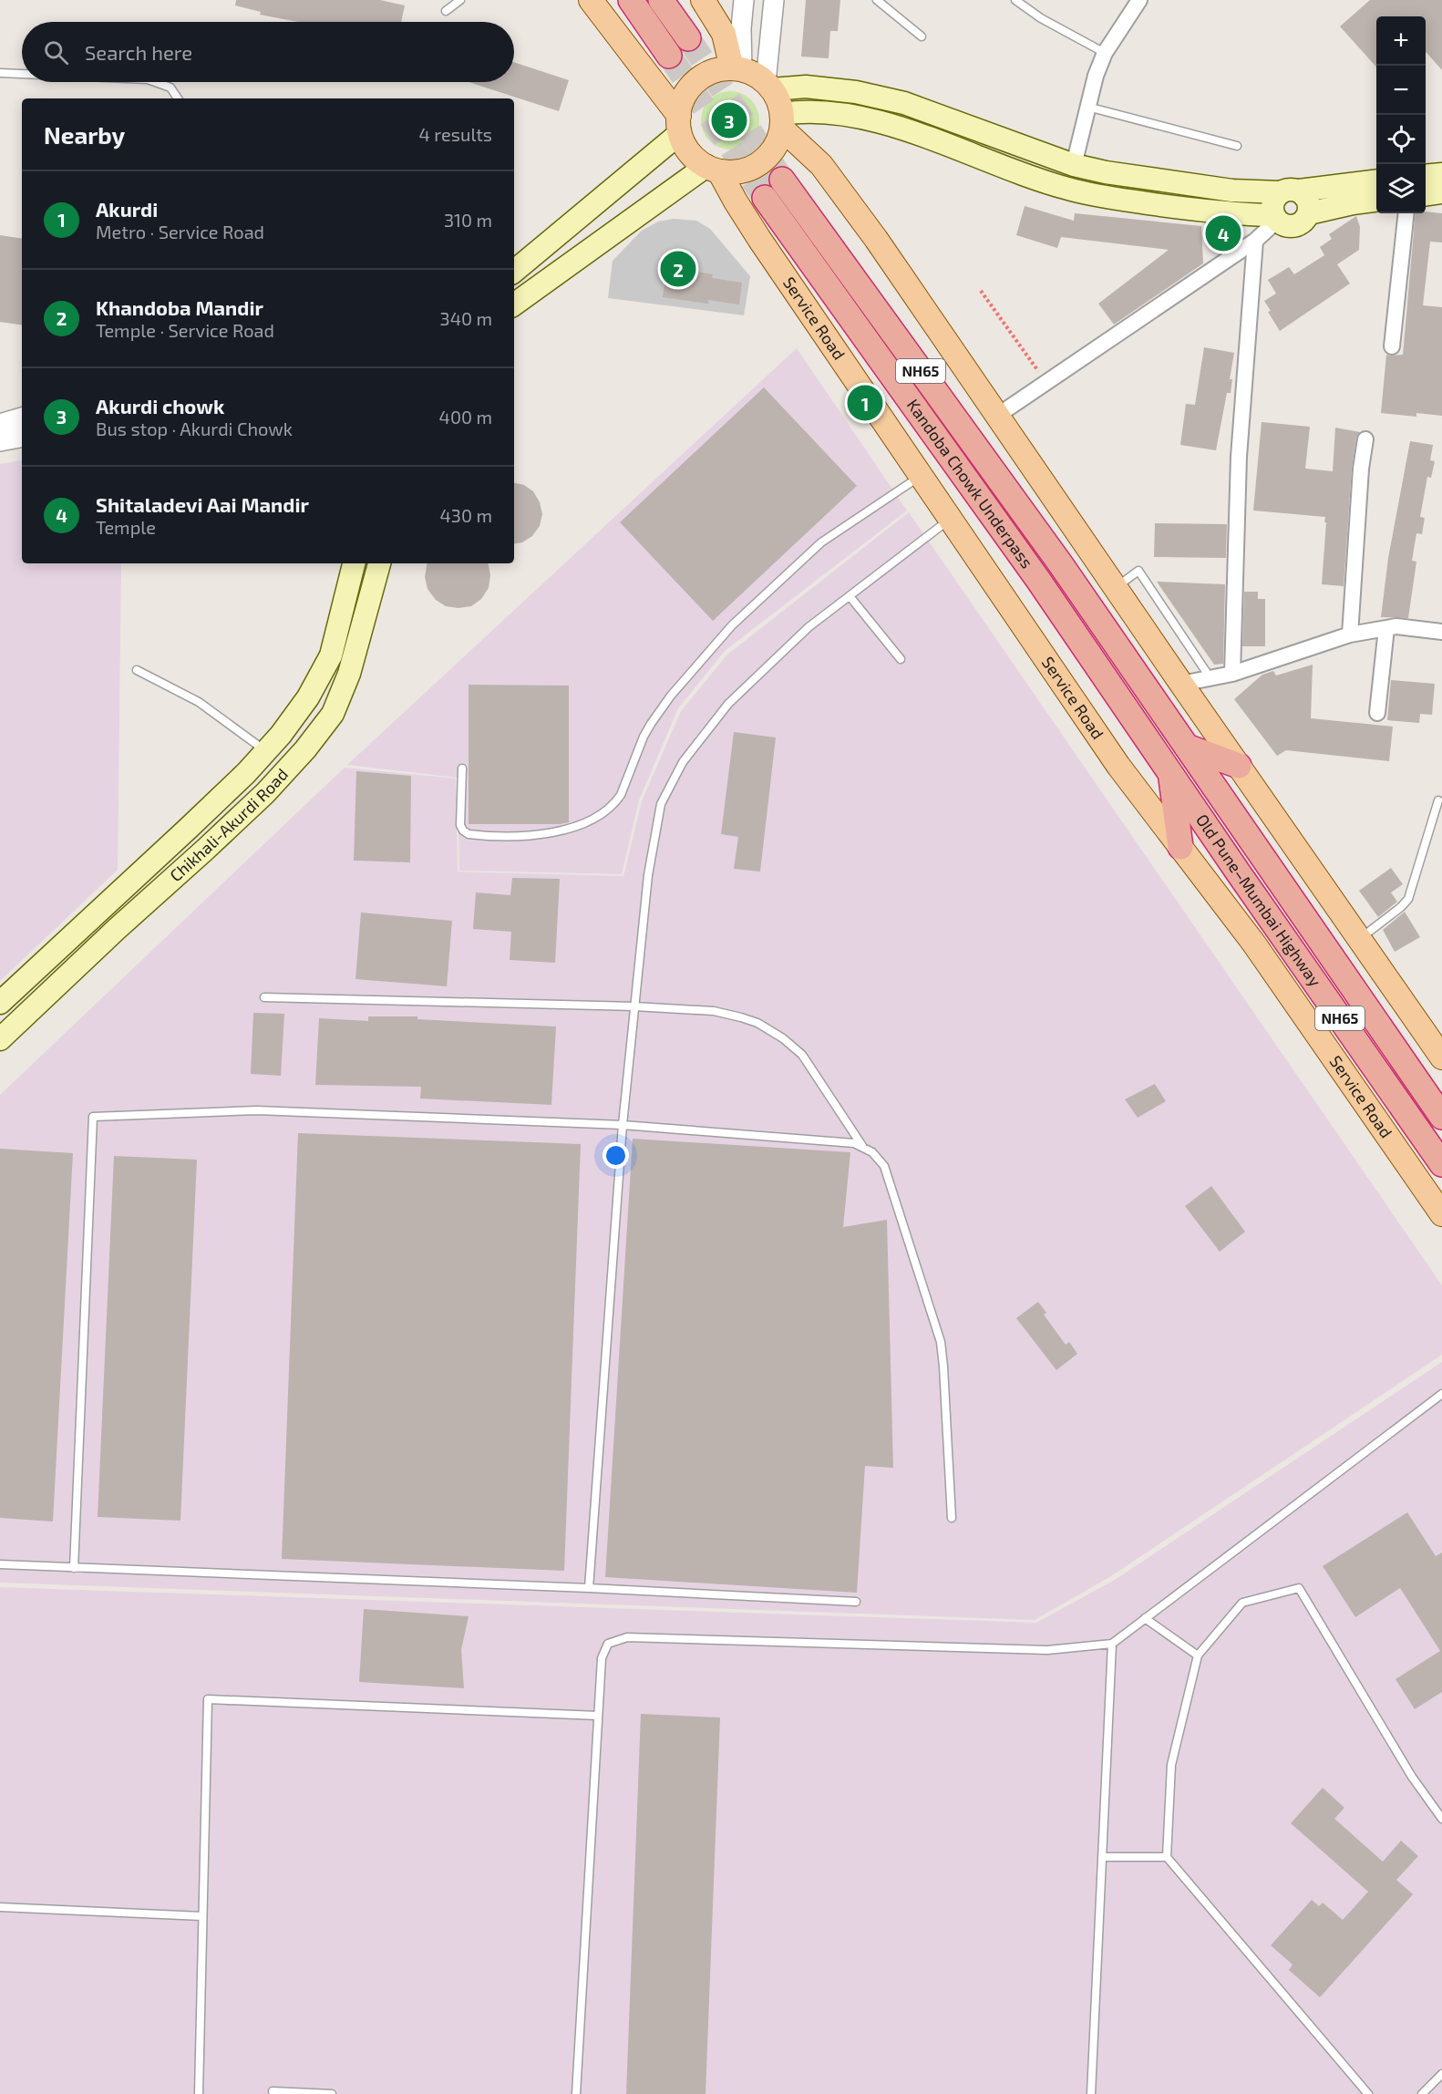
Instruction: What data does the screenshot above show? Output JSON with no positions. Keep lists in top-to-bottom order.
{
  "streets": {
    "highway": ["NH65", "Kandoba Chowk Underpass", "Old Pune–Mumbai Highway"],
    "main road": ["Service Road", "Chikhali-Akurdi Road"]
  },
  "crossings": [
    ["Kandoba Chowk Underpass", "Old Pune–Mumbai Highway"]
  ],
  "page": {
    "map_buttons": ["+", "−"],
    "search": "Search here",
    "heading": ["Nearby", "4 results"],
    "pins": [
      "3",
      "4",
      "2",
      "1"
    ],
    "list": [
      {
        "mark": "1",
        "name": "Akurdi",
        "note": "Metro · Service Road",
        "value": "310 m"
      },
      {
        "mark": "2",
        "name": "Khandoba Mandir",
        "note": "Temple · Service Road",
        "value": "340 m"
      },
      {
        "mark": "3",
        "name": "Akurdi chowk",
        "note": "Bus stop · Akurdi Chowk",
        "value": "400 m"
      },
      {
        "mark": "4",
        "name": "Shitaladevi Aai Mandir",
        "note": "Temple",
        "value": "430 m"
      }
    ]
  }
}
